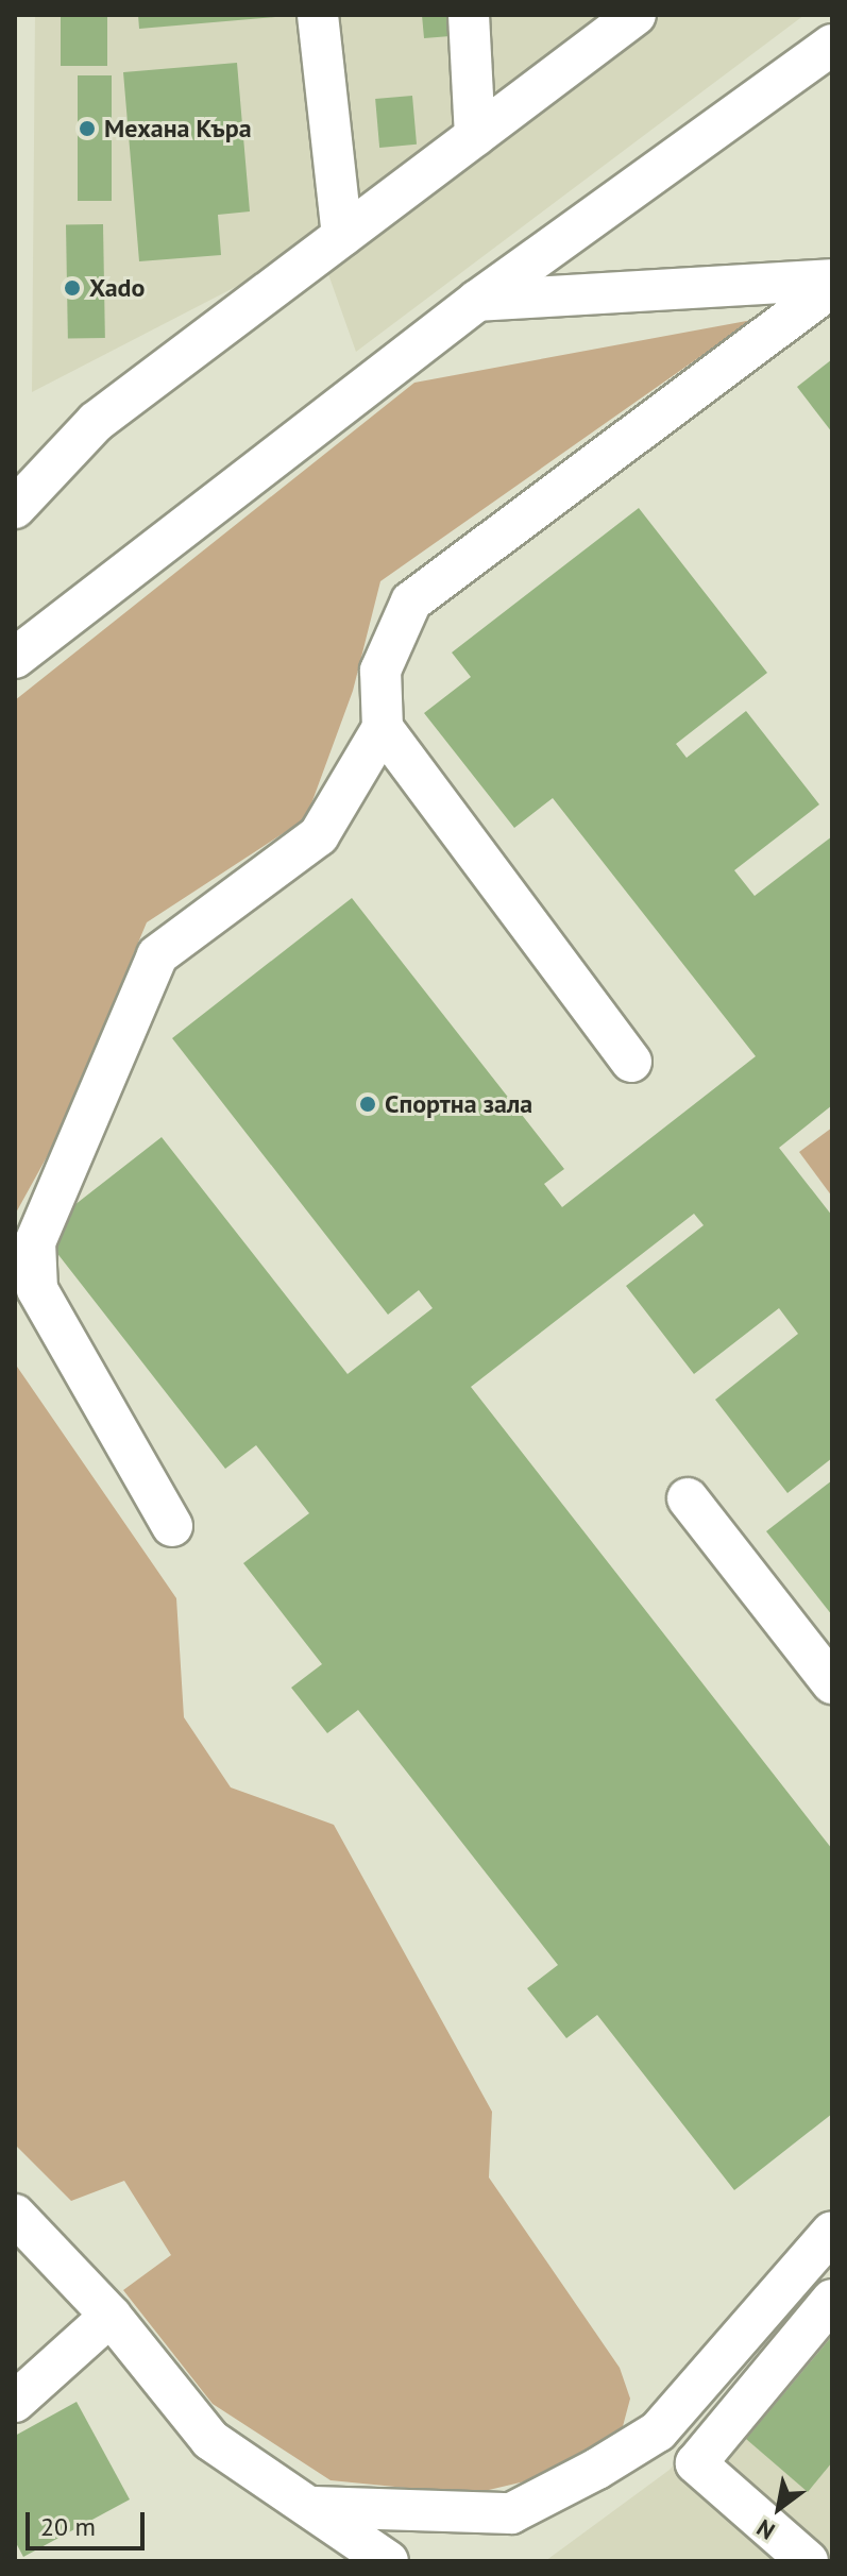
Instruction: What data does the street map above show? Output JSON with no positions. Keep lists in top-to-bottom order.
{
  "places": ["Механа Къра", "Xado", "Спортна зала"],
  "scale_bar": "20 m",
  "north": "bottom left"
}
